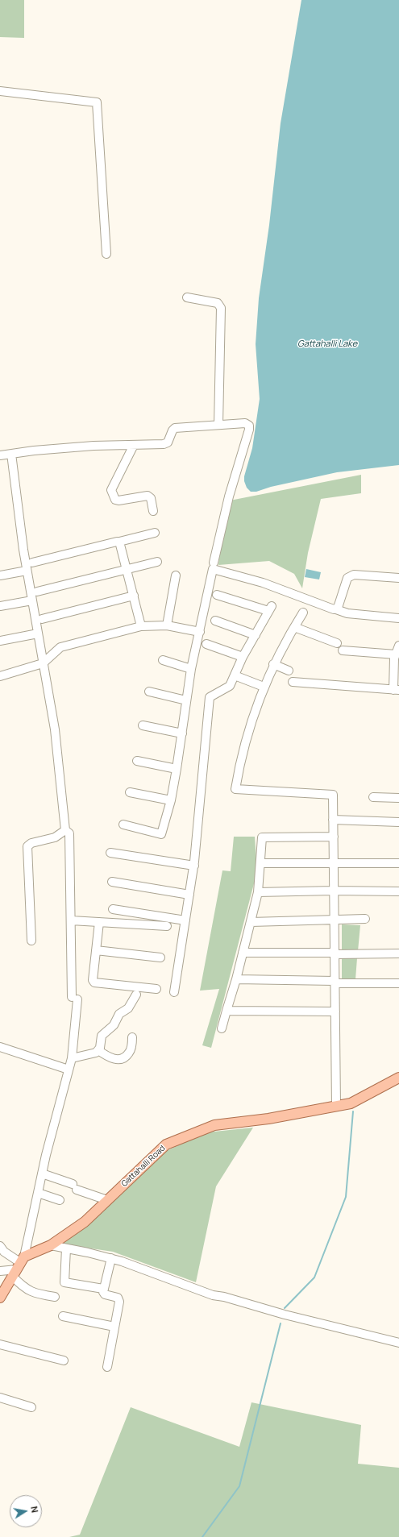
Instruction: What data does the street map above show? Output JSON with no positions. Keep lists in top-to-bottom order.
{
  "streets": {
    "main road": ["Gattahalli Road"]
  },
  "water": ["Gattahalli Lake"],
  "north": "right"
}
